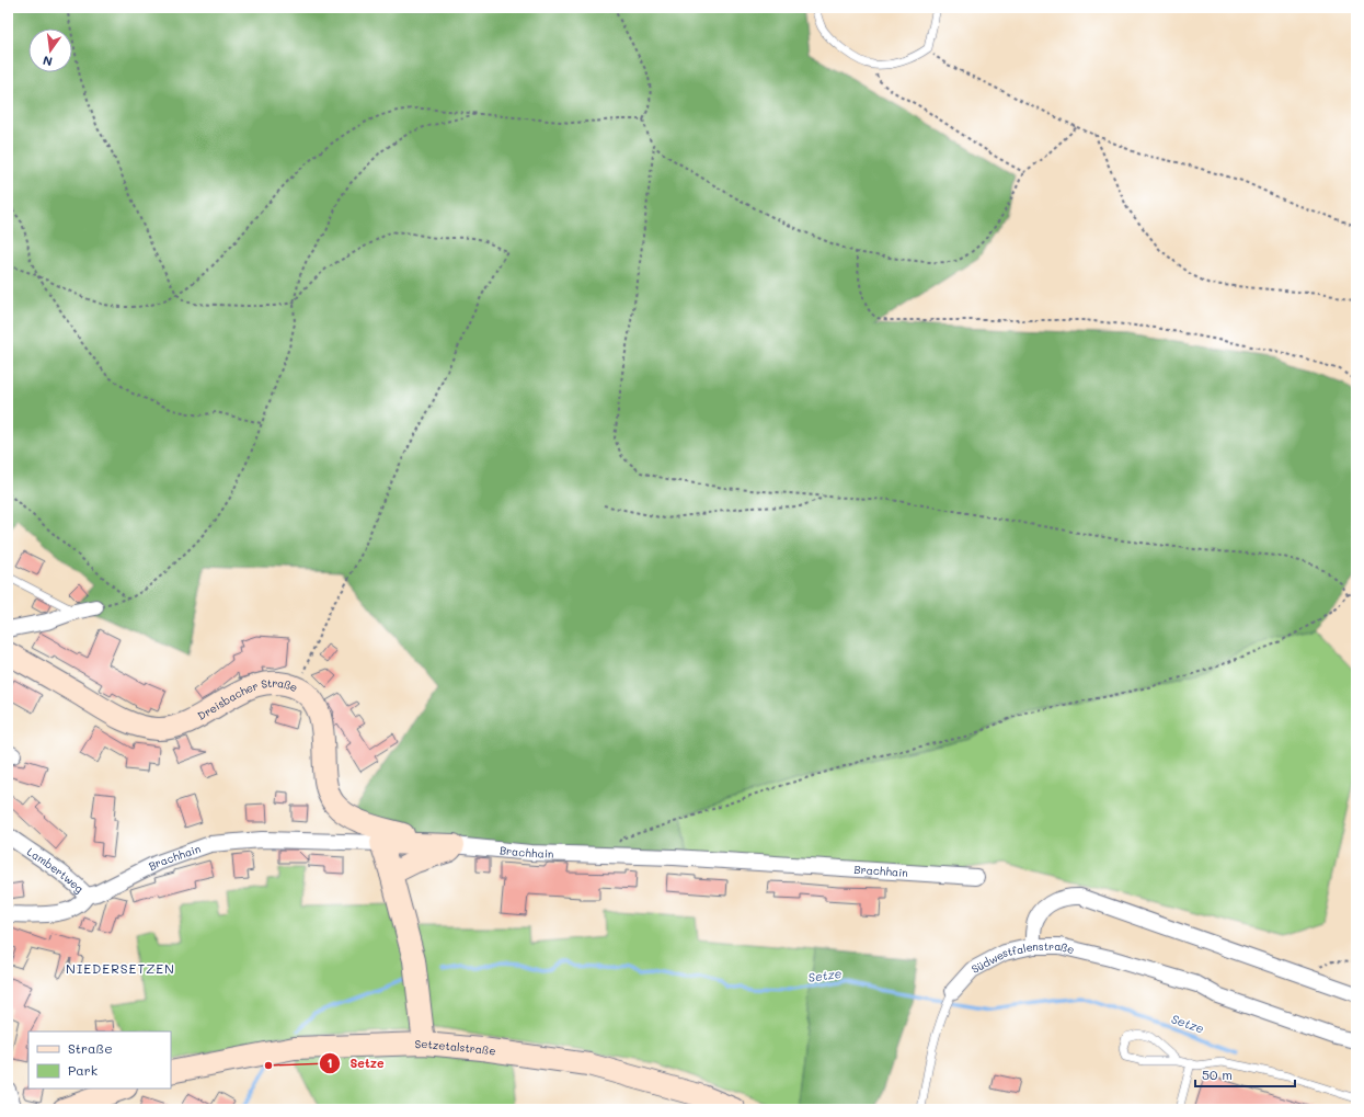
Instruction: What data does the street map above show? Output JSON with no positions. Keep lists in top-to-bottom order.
{
  "streets": {
    "street": [
      "Dreisbacher Straße",
      "Brachhain",
      "Lambertweg",
      "Südwestfalenstraße",
      "Setzetalstraße"
    ]
  },
  "crossings": [
    ["Dreisbacher Straße", "Brachhain"],
    ["Brachhain", "Lambertweg"]
  ],
  "districts": ["NIEDERSETZEN"],
  "water": ["Setze"],
  "places": ["Setze"],
  "legend": ["Straße", "Park"],
  "scale_bar": "50 m",
  "north": "bottom"
}
